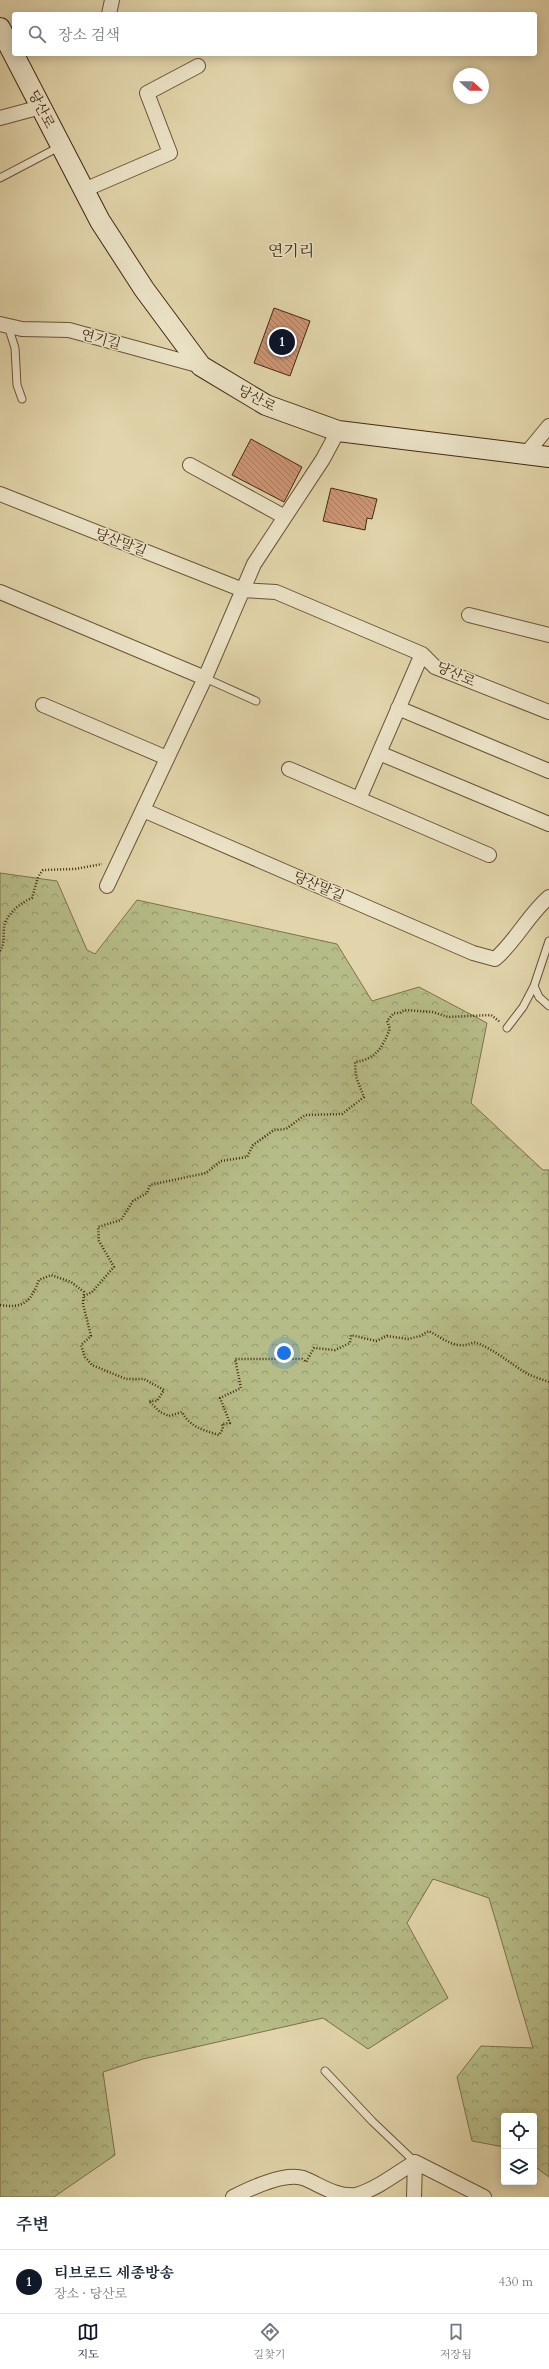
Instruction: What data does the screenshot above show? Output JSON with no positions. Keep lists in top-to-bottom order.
{
  "streets": {
    "street": ["당산로", "연기길", "당산말길"]
  },
  "crossings": [
    ["당산로", "연기길"],
    ["당산로", "당산말길"]
  ],
  "districts": ["연기리"],
  "north": "right",
  "page": {
    "search": "장소 검색",
    "pins": "1",
    "heading": "주변",
    "list": [
      {
        "mark": "1",
        "name": "티브로드 세종방송",
        "note": "장소 · 당산로",
        "value": "430 m"
      }
    ],
    "nav": ["지도", "길찾기", "저장됨"]
  }
}
